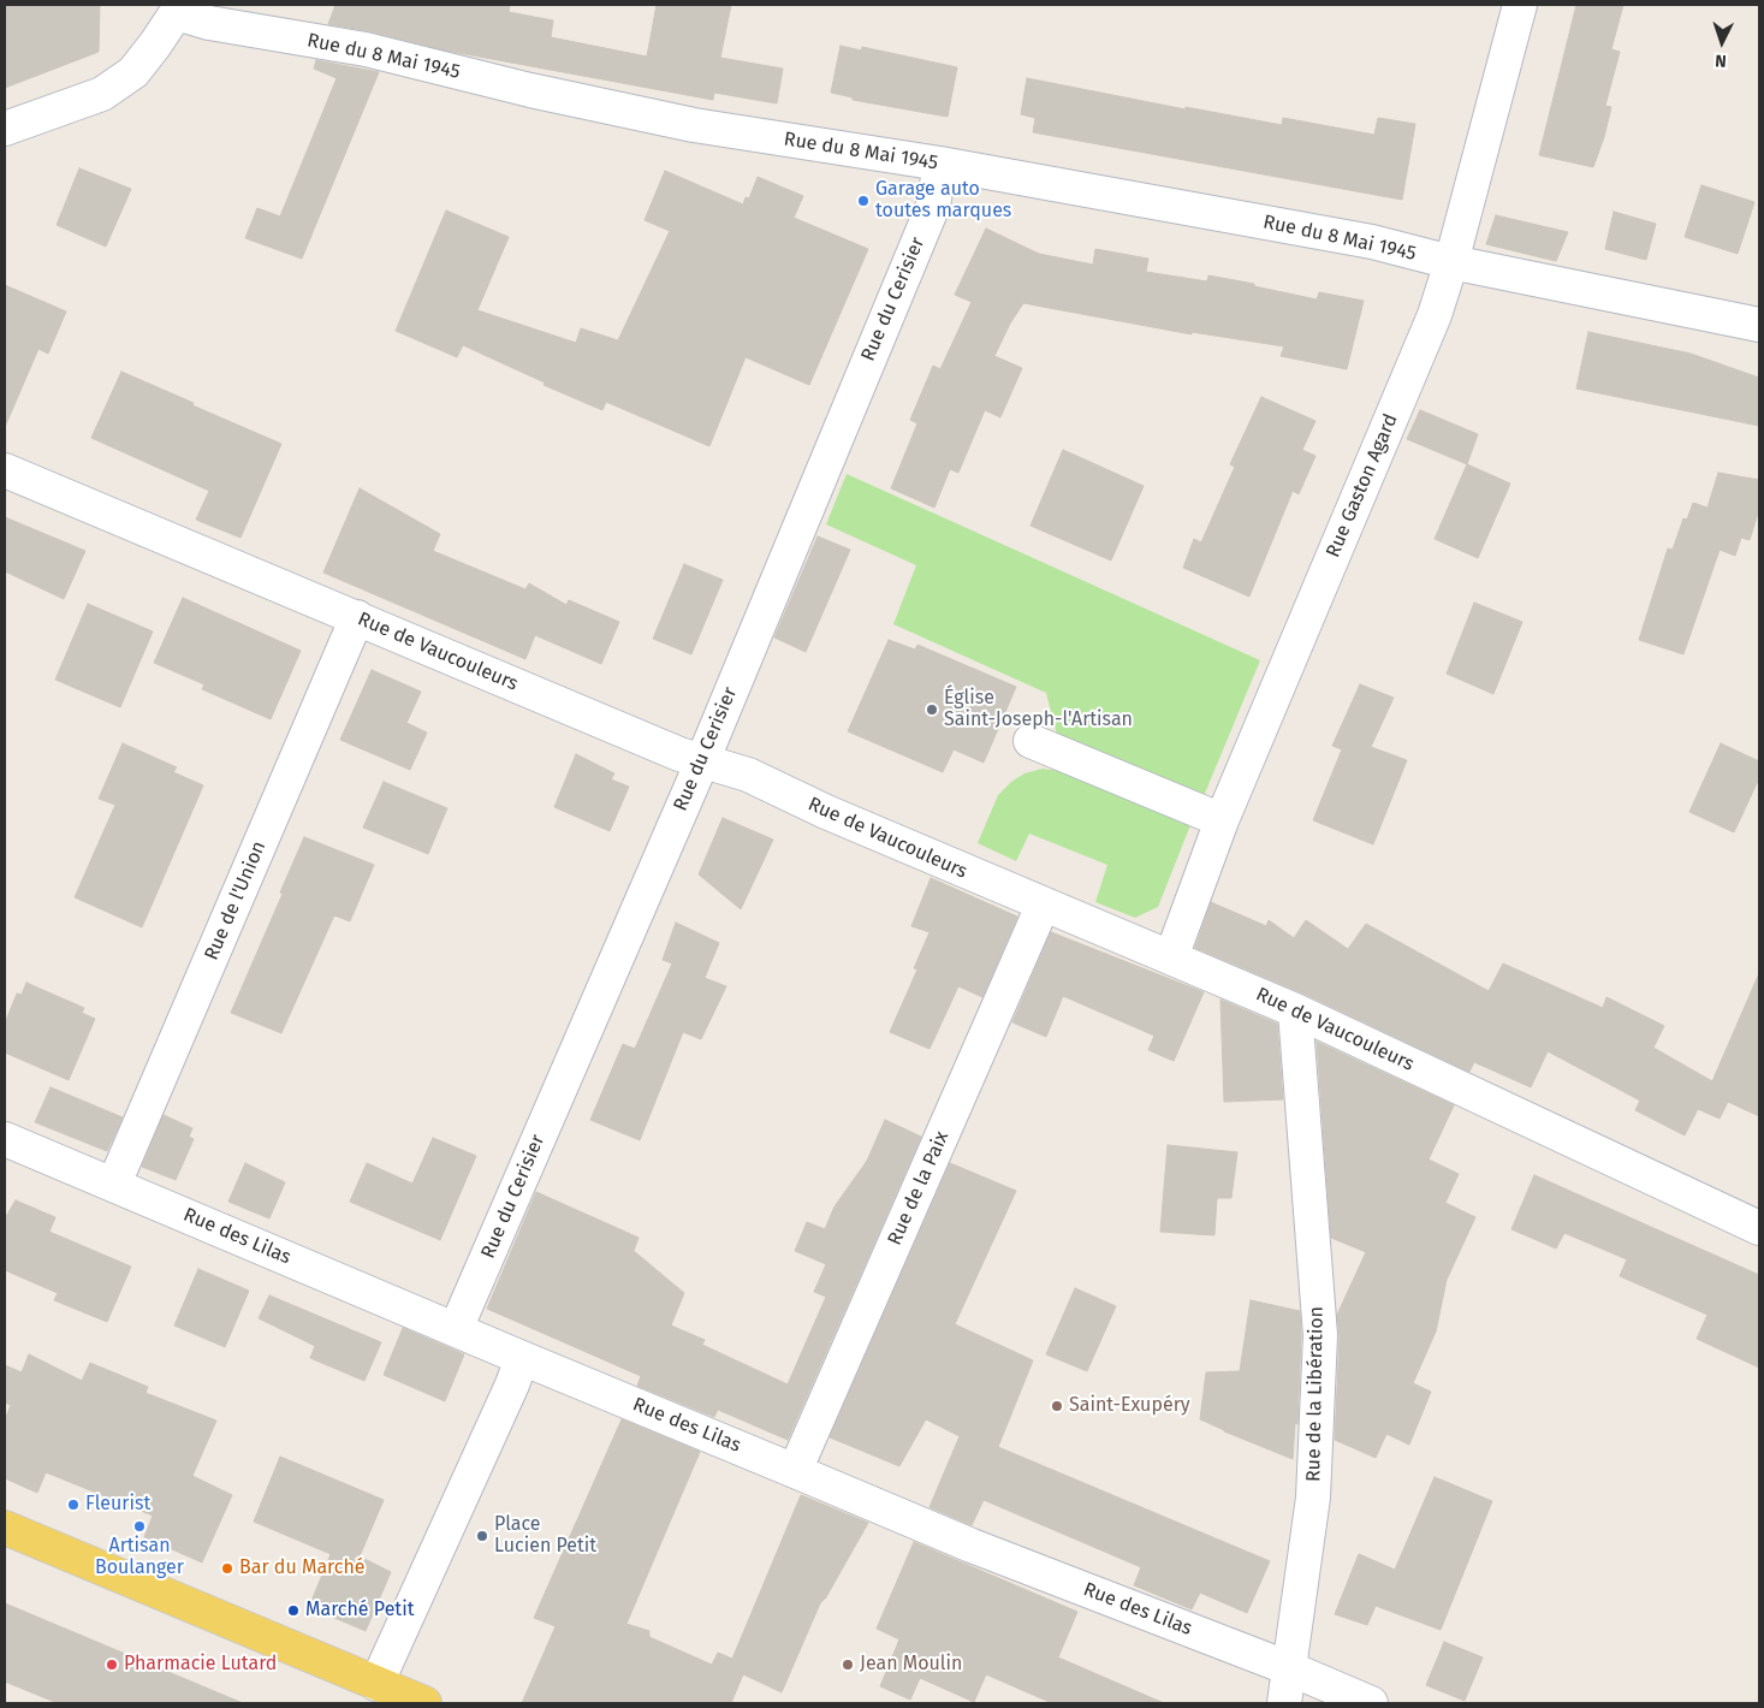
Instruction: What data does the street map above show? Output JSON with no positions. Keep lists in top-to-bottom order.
{
  "streets": {
    "street": [
      "Rue du 8 Mai 1945",
      "Rue du Cerisier",
      "Rue Gaston Agard",
      "Rue de Vaucouleurs",
      "Rue de l'Union",
      "Rue de la Paix",
      "Rue des Lilas",
      "Rue de la Libération"
    ]
  },
  "crossings": [
    ["Rue du 8 Mai 1945", "Rue du Cerisier"],
    ["Rue du 8 Mai 1945", "Rue Gaston Agard"],
    ["Rue du Cerisier", "Rue de Vaucouleurs"],
    ["Rue du Cerisier", "Rue des Lilas"],
    ["Rue Gaston Agard", "Rue de Vaucouleurs"],
    ["Rue de Vaucouleurs", "Rue de l'Union"],
    ["Rue de Vaucouleurs", "Rue de la Paix"],
    ["Rue de Vaucouleurs", "Rue de la Libération"],
    ["Rue de l'Union", "Rue des Lilas"],
    ["Rue de la Paix", "Rue des Lilas"],
    ["Rue des Lilas", "Rue de la Libération"]
  ],
  "places": [
    "Garage auto toutes marques",
    "Église Saint-Joseph-l'Artisan",
    "Saint-Exupéry",
    "Fleurist",
    "Artisan Boulanger",
    "Place Lucien Petit",
    "Bar du Marché",
    "Marché Petit",
    "Pharmacie Lutard",
    "Jean Moulin"
  ],
  "north": "bottom"
}
